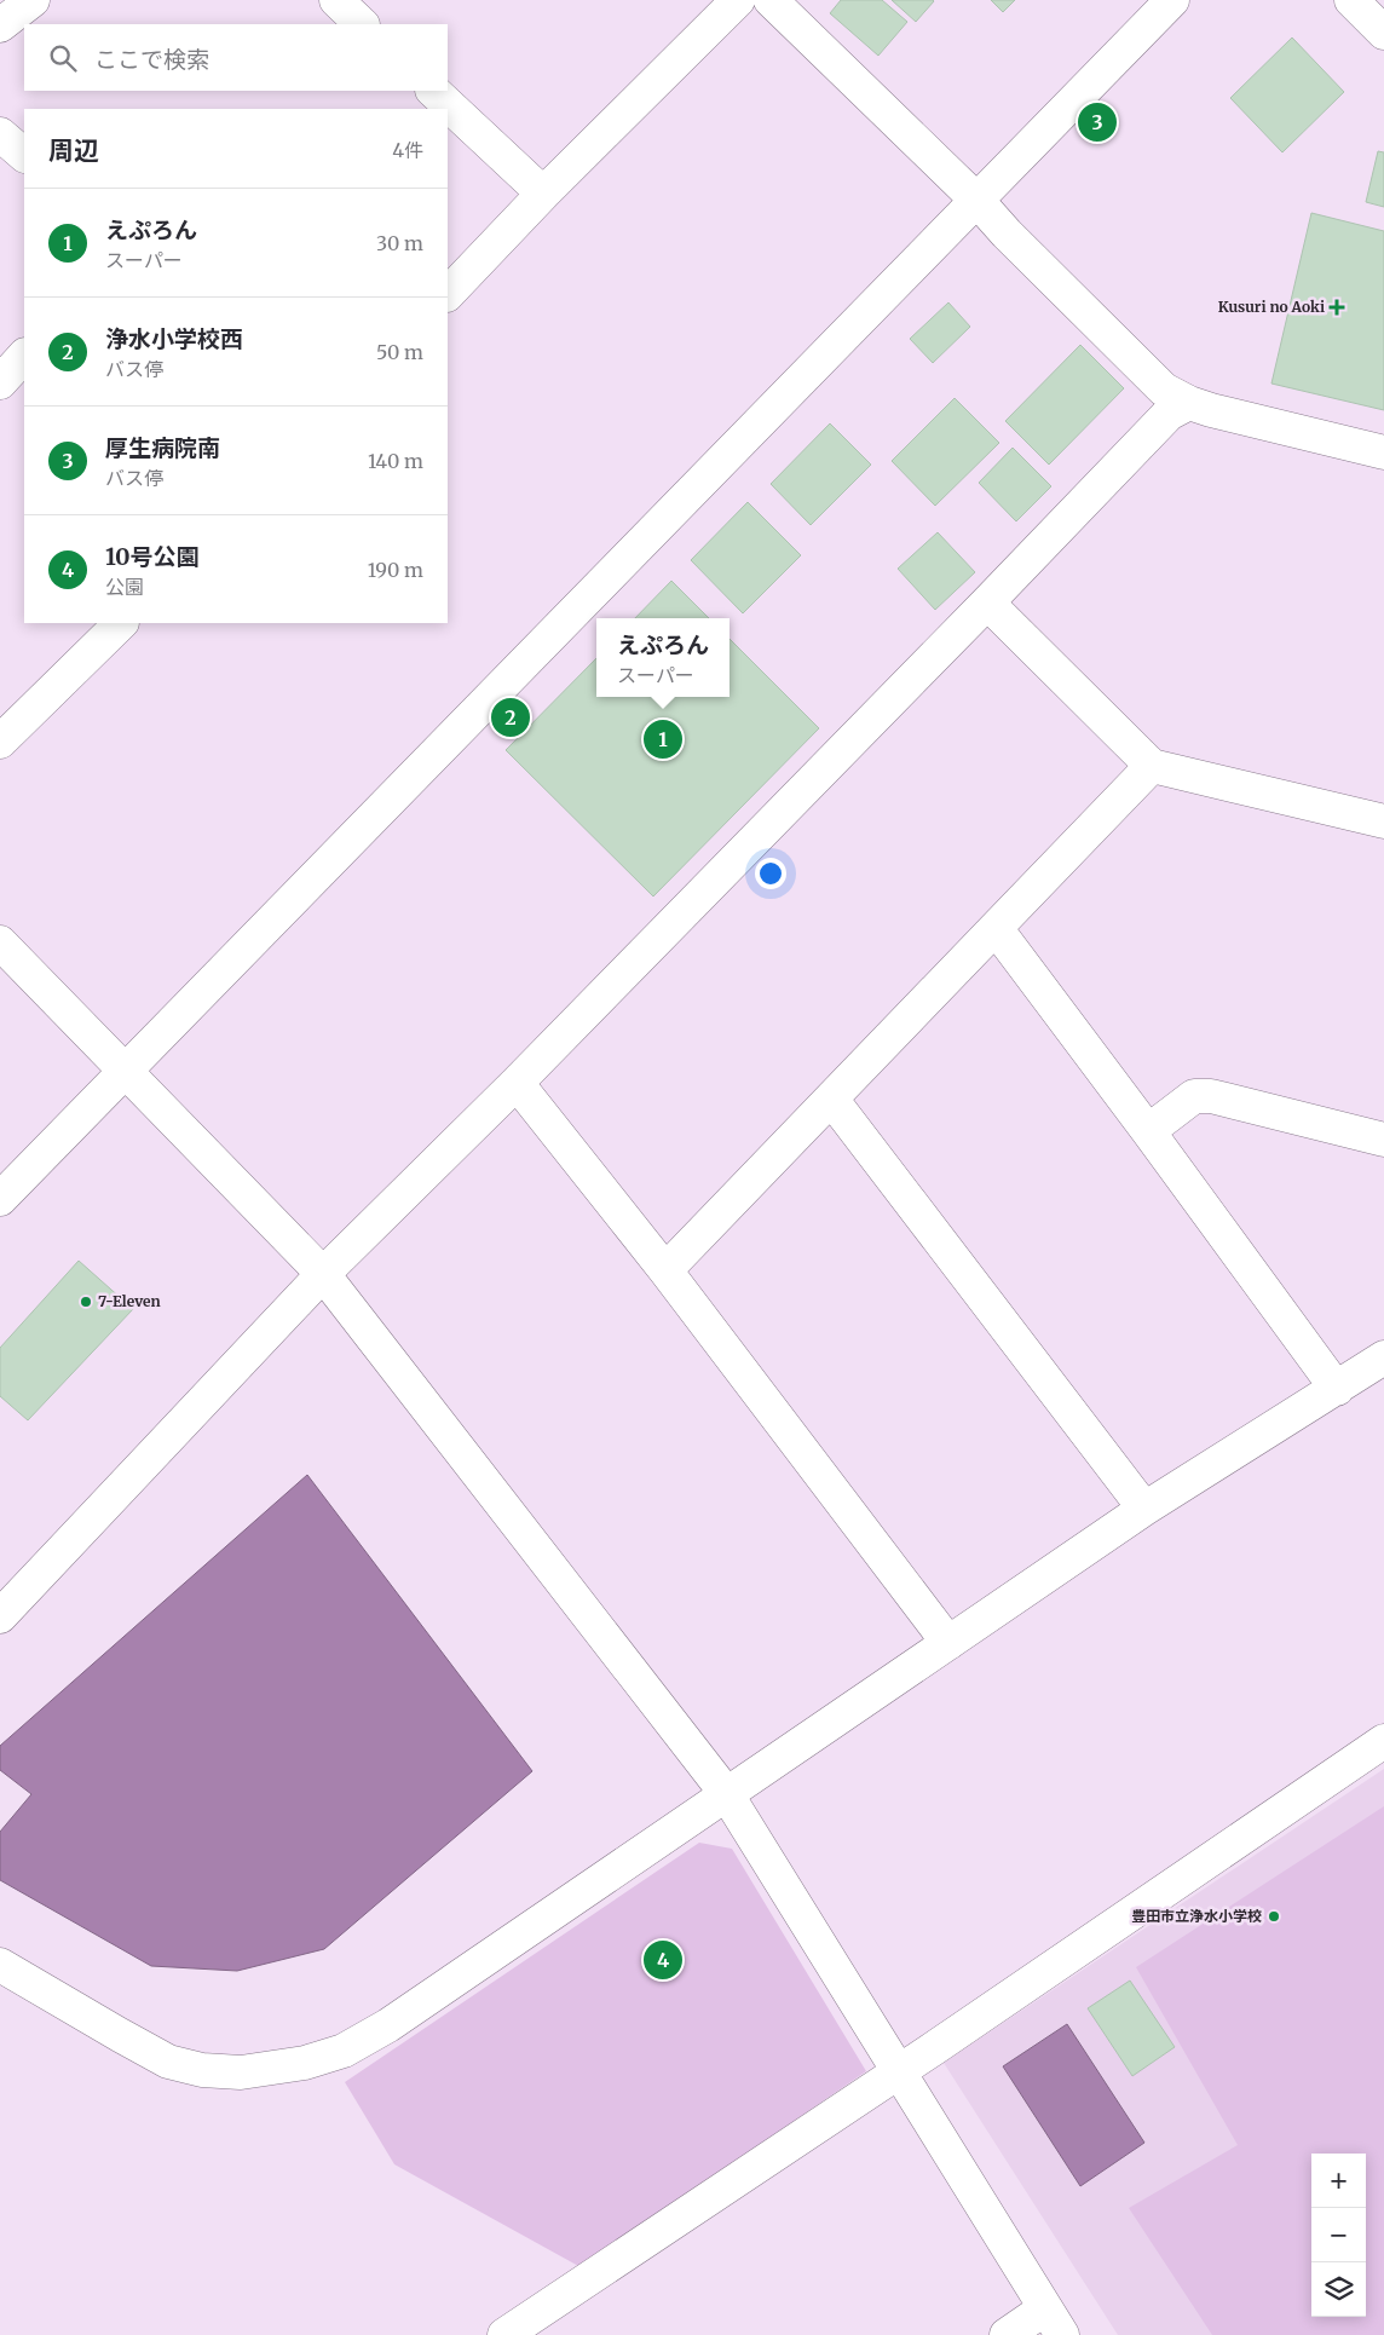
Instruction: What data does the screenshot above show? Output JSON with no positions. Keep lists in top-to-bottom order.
{
  "places": {
    "health": ["Kusuri no Aoki"],
    "other": ["7-Eleven", "豊田市立浄水小学校"]
  },
  "page": {
    "search": "ここで検索",
    "pins": [
      "3",
      "2",
      "1",
      "4"
    ],
    "heading": ["周辺", "4件"],
    "list": [
      {
        "mark": "1",
        "name": "えぷろん",
        "note": "スーパー",
        "value": "30 m"
      },
      {
        "mark": "2",
        "name": "浄水小学校西",
        "note": "バス停",
        "value": "50 m"
      },
      {
        "mark": "3",
        "name": "厚生病院南",
        "note": "バス停",
        "value": "140 m"
      },
      {
        "mark": "4",
        "name": "10号公園",
        "note": "公園",
        "value": "190 m"
      }
    ],
    "popup": ["えぷろん", "スーパー"],
    "map_buttons": ["+", "−"]
  }
}
